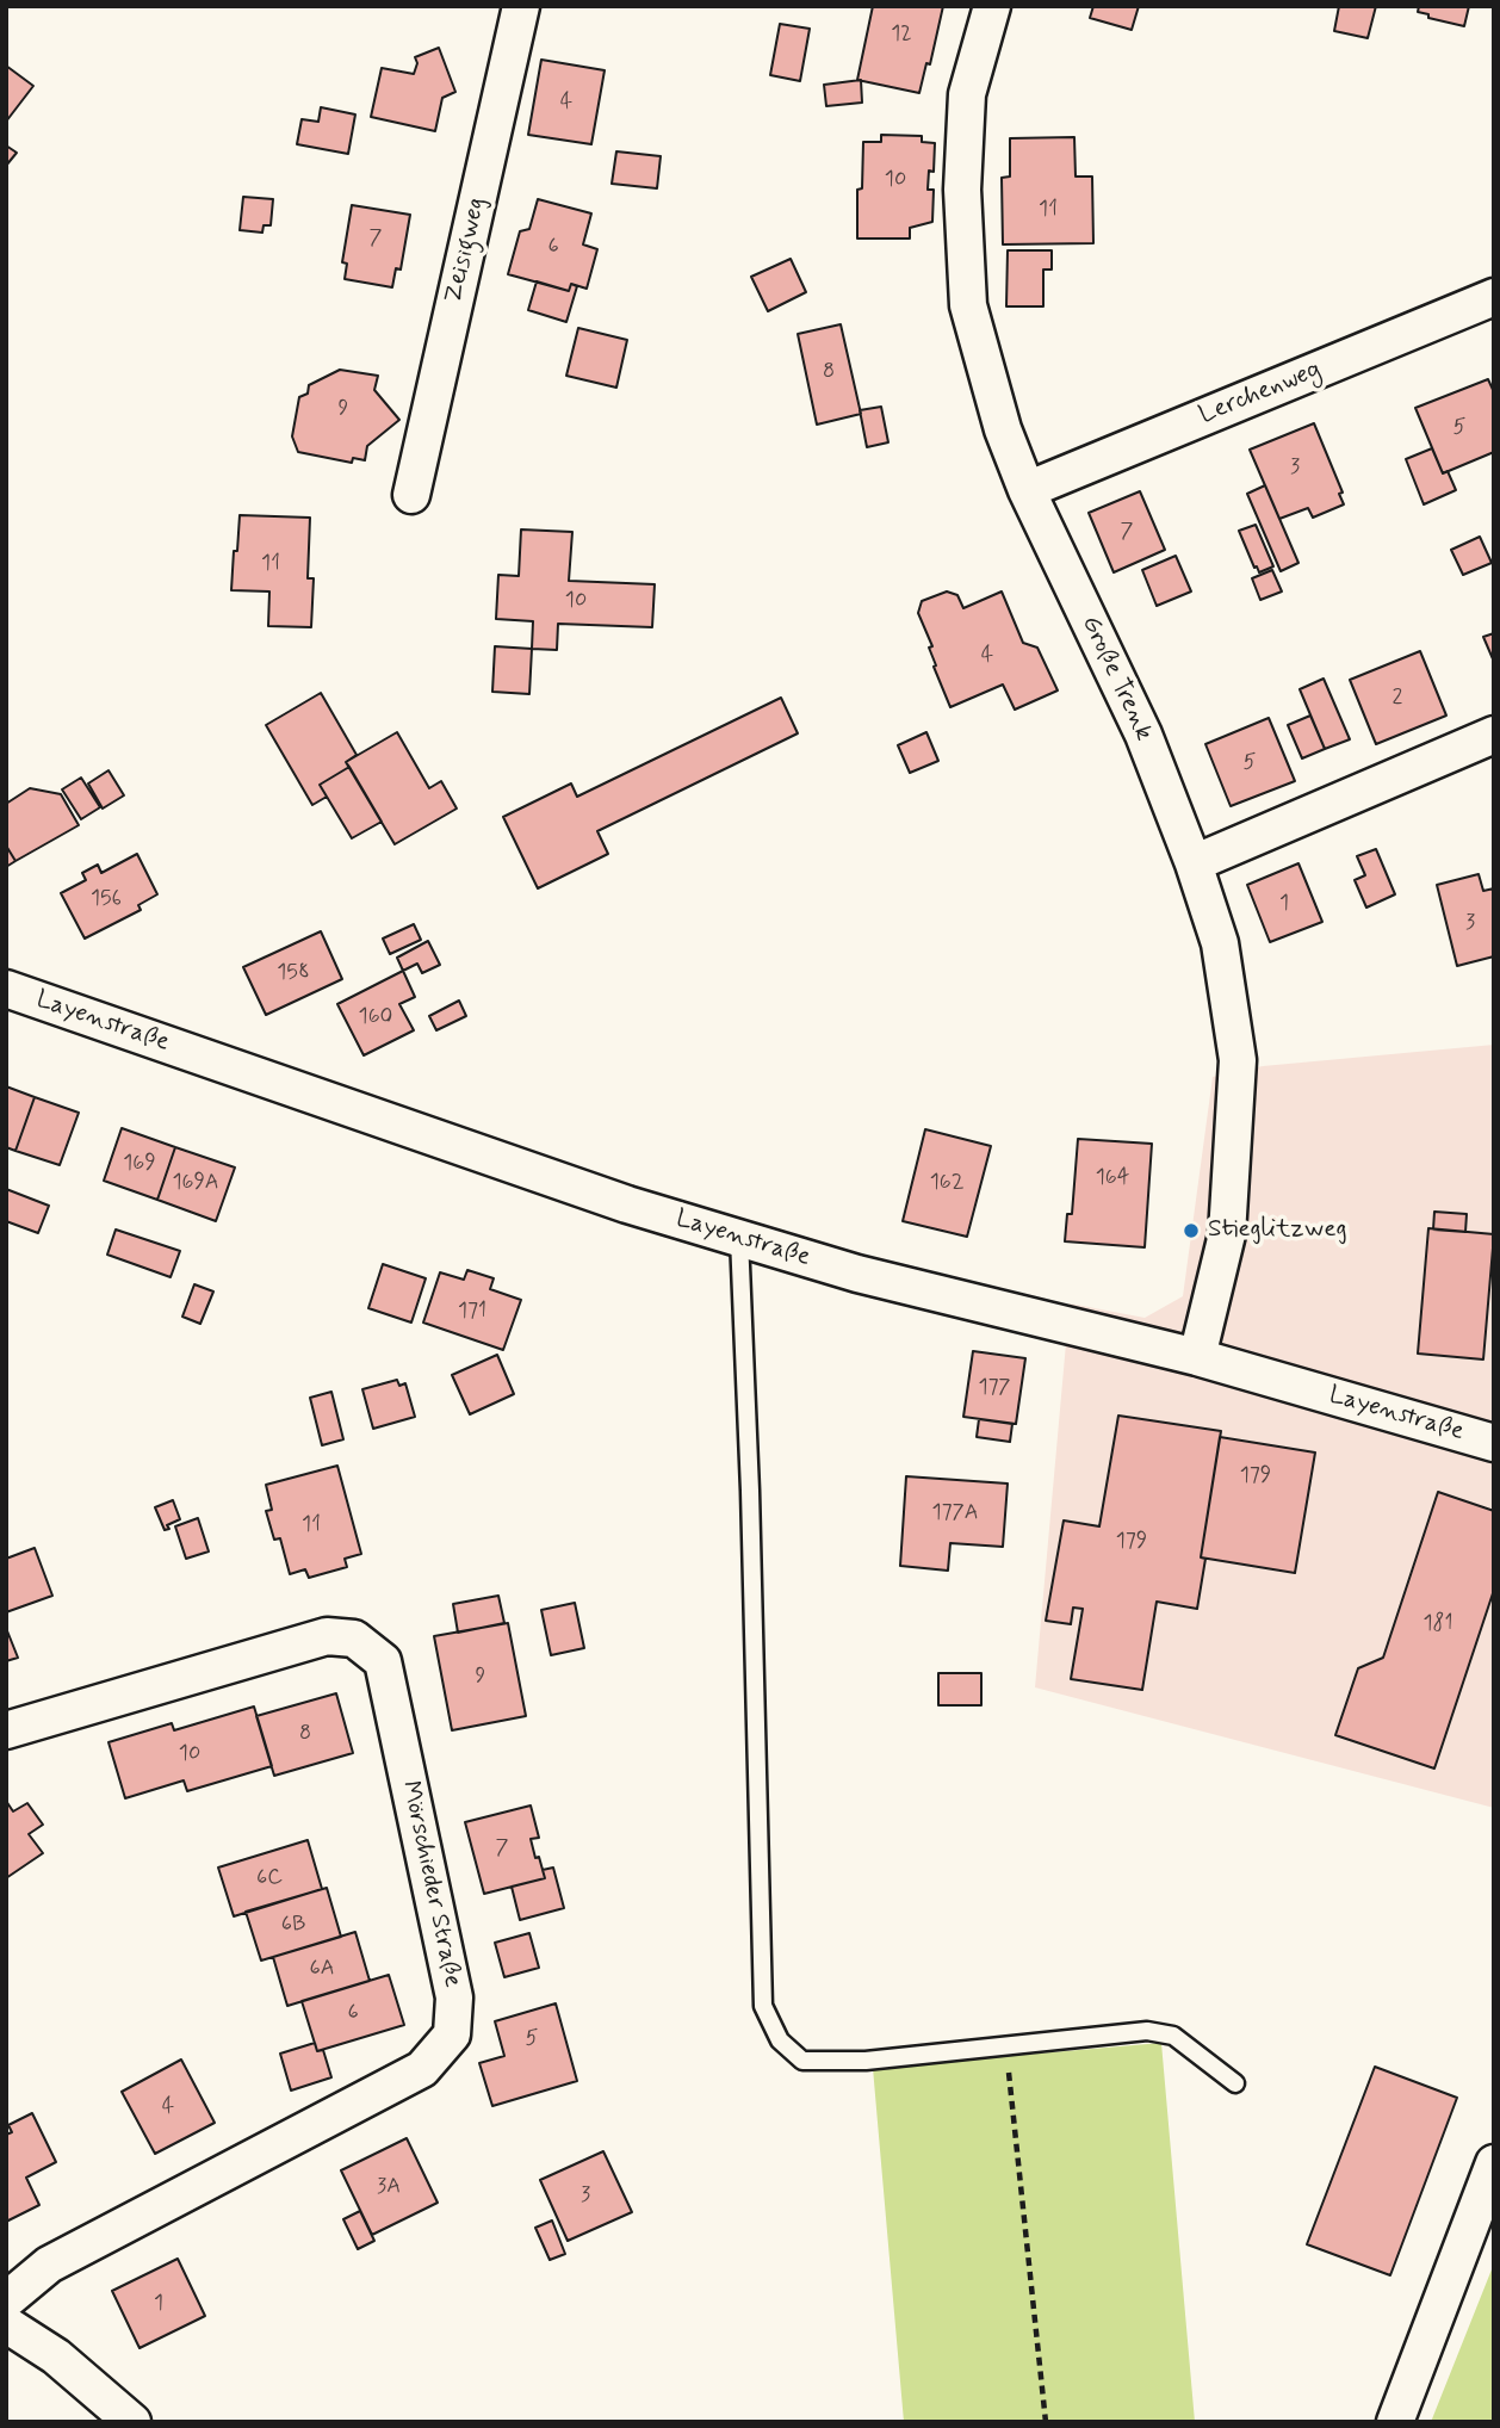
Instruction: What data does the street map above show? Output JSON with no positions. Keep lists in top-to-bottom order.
{
  "streets": {
    "street": [
      "Zeisigweg",
      "Lerchenweg",
      "Große Trenk",
      "Layenstraße",
      "Mörschieder Straße"
    ]
  },
  "crossings": [
    ["Lerchenweg", "Große Trenk"],
    ["Große Trenk", "Layenstraße"]
  ],
  "places": ["Stieglitzweg"],
  "house_numbers": [
    "12",
    "4",
    "10",
    "11",
    "7",
    "6",
    "8",
    "9",
    "5",
    "3",
    "7",
    "11",
    "10",
    "4",
    "2",
    "5",
    "156",
    "1",
    "3",
    "158",
    "160",
    "169",
    "164",
    "169A",
    "162",
    "171",
    "177",
    "179",
    "177A",
    "11",
    "179",
    "181",
    "9",
    "8",
    "10",
    "7",
    "6C",
    "6B",
    "6A",
    "6",
    "5",
    "4",
    "3A",
    "3",
    "1"
  ]
}
